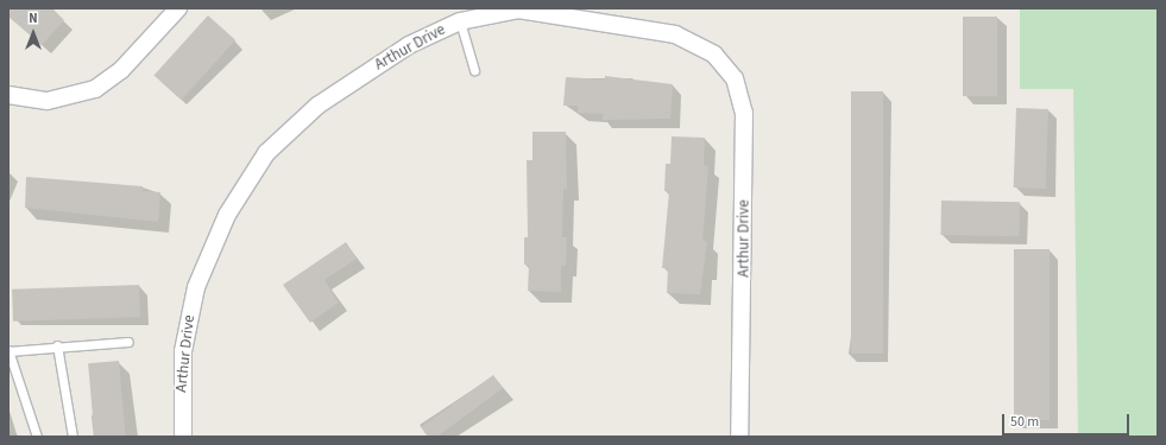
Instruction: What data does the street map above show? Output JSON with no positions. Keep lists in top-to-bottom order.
{
  "streets": {
    "street": ["Arthur Drive"]
  },
  "scale_bar": "50 m",
  "north": "top"
}
